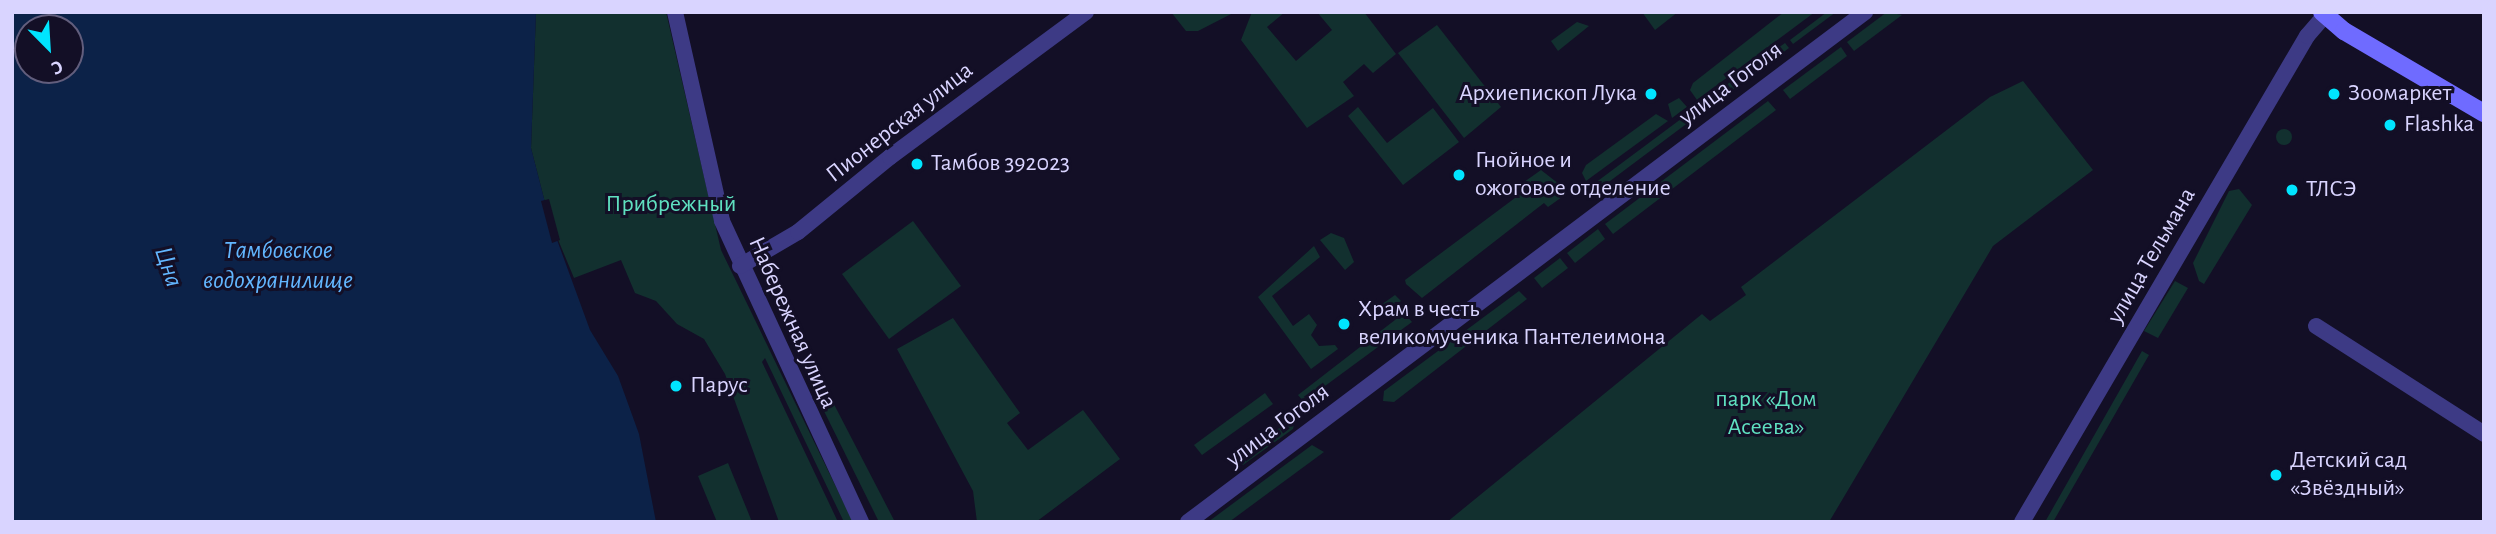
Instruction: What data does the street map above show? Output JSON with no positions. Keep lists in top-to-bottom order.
{
  "streets": {
    "street": [
      "улица Гоголя",
      "Пионерская улица",
      "улица Тельмана",
      "Набережная улица"
    ]
  },
  "crossings": [
    ["Пионерская улица", "Набережная улица"]
  ],
  "water": ["Тамбовское водохранилище", "Цна"],
  "parks": ["Прибрежный", "парк «Дом Асеева»"],
  "places": [
    "Архиепископ Лука",
    "Зоомаркет",
    "Flashka",
    "Тамбов 392023",
    "Гнойное и ожоговое отделение",
    "ТЛСЭ",
    "Храм в честь великомученика Пантелеимона",
    "Парус",
    "Детский сад «Звёздный»"
  ],
  "north": "bottom right"
}
